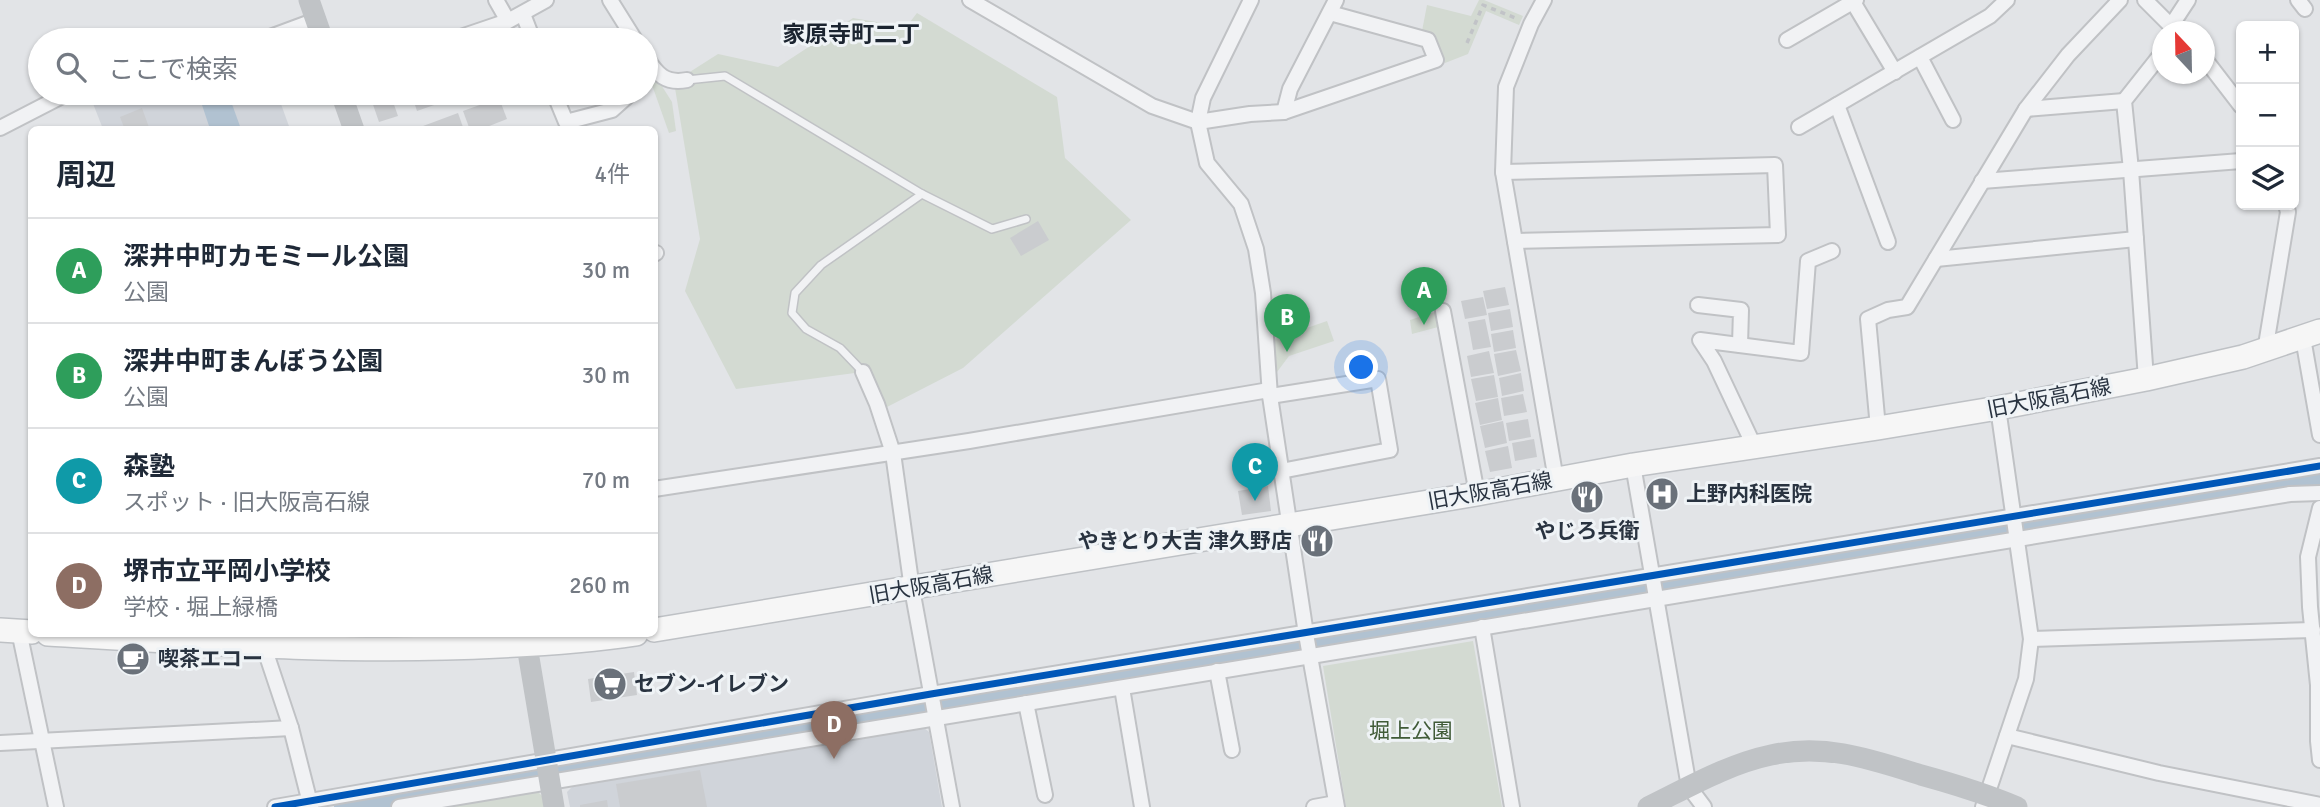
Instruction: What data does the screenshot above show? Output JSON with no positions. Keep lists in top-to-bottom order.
{
  "streets": {
    "main road": ["旧大阪高石線"]
  },
  "districts": ["家原寺町二丁"],
  "parks": ["堀上公園"],
  "places": {
    "hospital": ["上野内科医院"],
    "restaurant": ["やじろ兵衛", "やきとり大吉 津久野店"],
    "cafe": ["喫茶エコー"],
    "supermarket": ["セブン-イレブン"]
  },
  "north": "top",
  "page": {
    "map_buttons": ["+", "−"],
    "search": "ここで検索",
    "heading": ["周辺", "4件"],
    "list": [
      {
        "mark": "A",
        "name": "深井中町カモミール公園",
        "note": "公園",
        "value": "30 m"
      },
      {
        "mark": "B",
        "name": "深井中町まんぼう公園",
        "note": "公園",
        "value": "30 m"
      },
      {
        "mark": "C",
        "name": "森塾",
        "note": "スポット · 旧大阪高石線",
        "value": "70 m"
      },
      {
        "mark": "D",
        "name": "堺市立平岡小学校",
        "note": "学校 · 堀上緑橋",
        "value": "260 m"
      }
    ],
    "pins": [
      "A",
      "B",
      "C",
      "D"
    ]
  }
}
